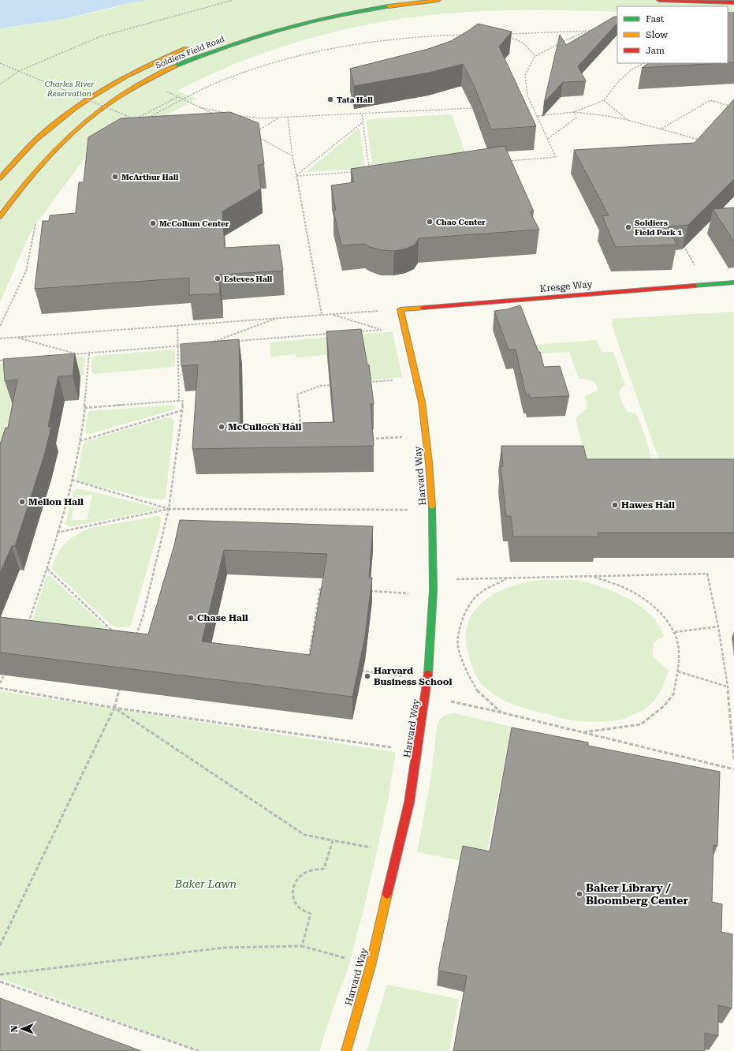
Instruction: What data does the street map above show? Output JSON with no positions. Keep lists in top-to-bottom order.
{
  "streets": {
    "main road": ["Soldiers Field Road", "Kresge Way", "Harvard Way"]
  },
  "crossings": [
    ["Kresge Way", "Harvard Way"]
  ],
  "parks": ["Charles River Reservation", "Baker Lawn"],
  "places": [
    "Tata Hall",
    "McArthur Hall",
    "Chao Center",
    "McCollum Center",
    "Soldiers Field Park 1",
    "Esteves Hall",
    "McCulloch Hall",
    "Mellon Hall",
    "Hawes Hall",
    "Chase Hall",
    "Harvard Business School",
    "Baker Library / Bloomberg Center"
  ],
  "legend": ["Fast", "Slow", "Jam"],
  "north": "left"
}
